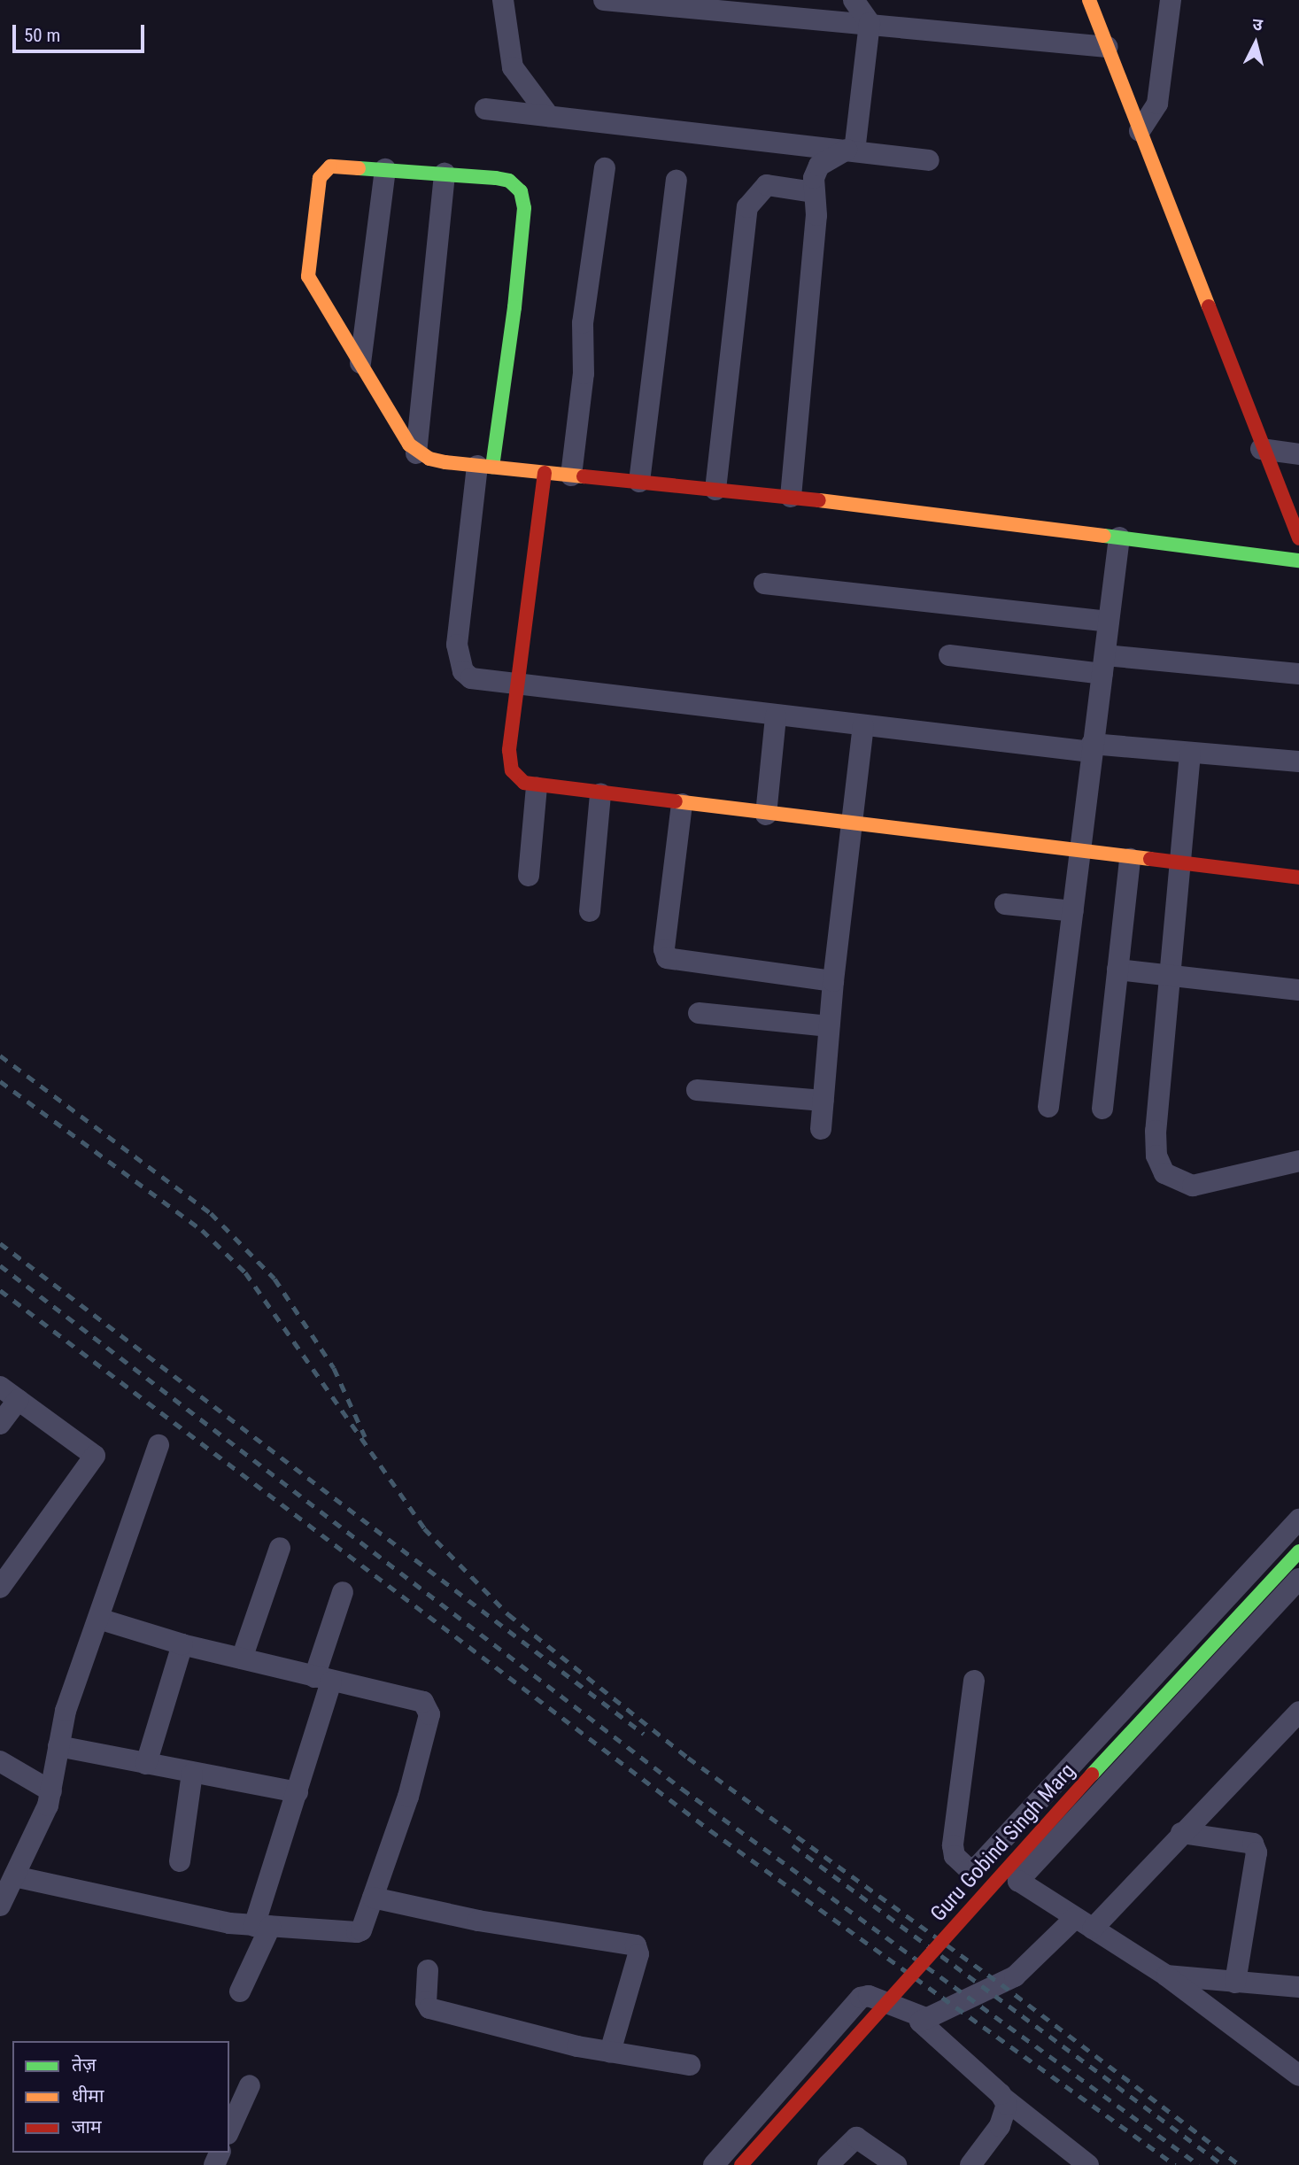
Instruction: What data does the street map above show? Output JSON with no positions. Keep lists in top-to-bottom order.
{
  "streets": {
    "street": ["Guru Gobind Singh Marg"]
  },
  "legend": ["तेज़", "धीमा", "जाम"],
  "scale_bar": "50 m",
  "north": "top"
}
